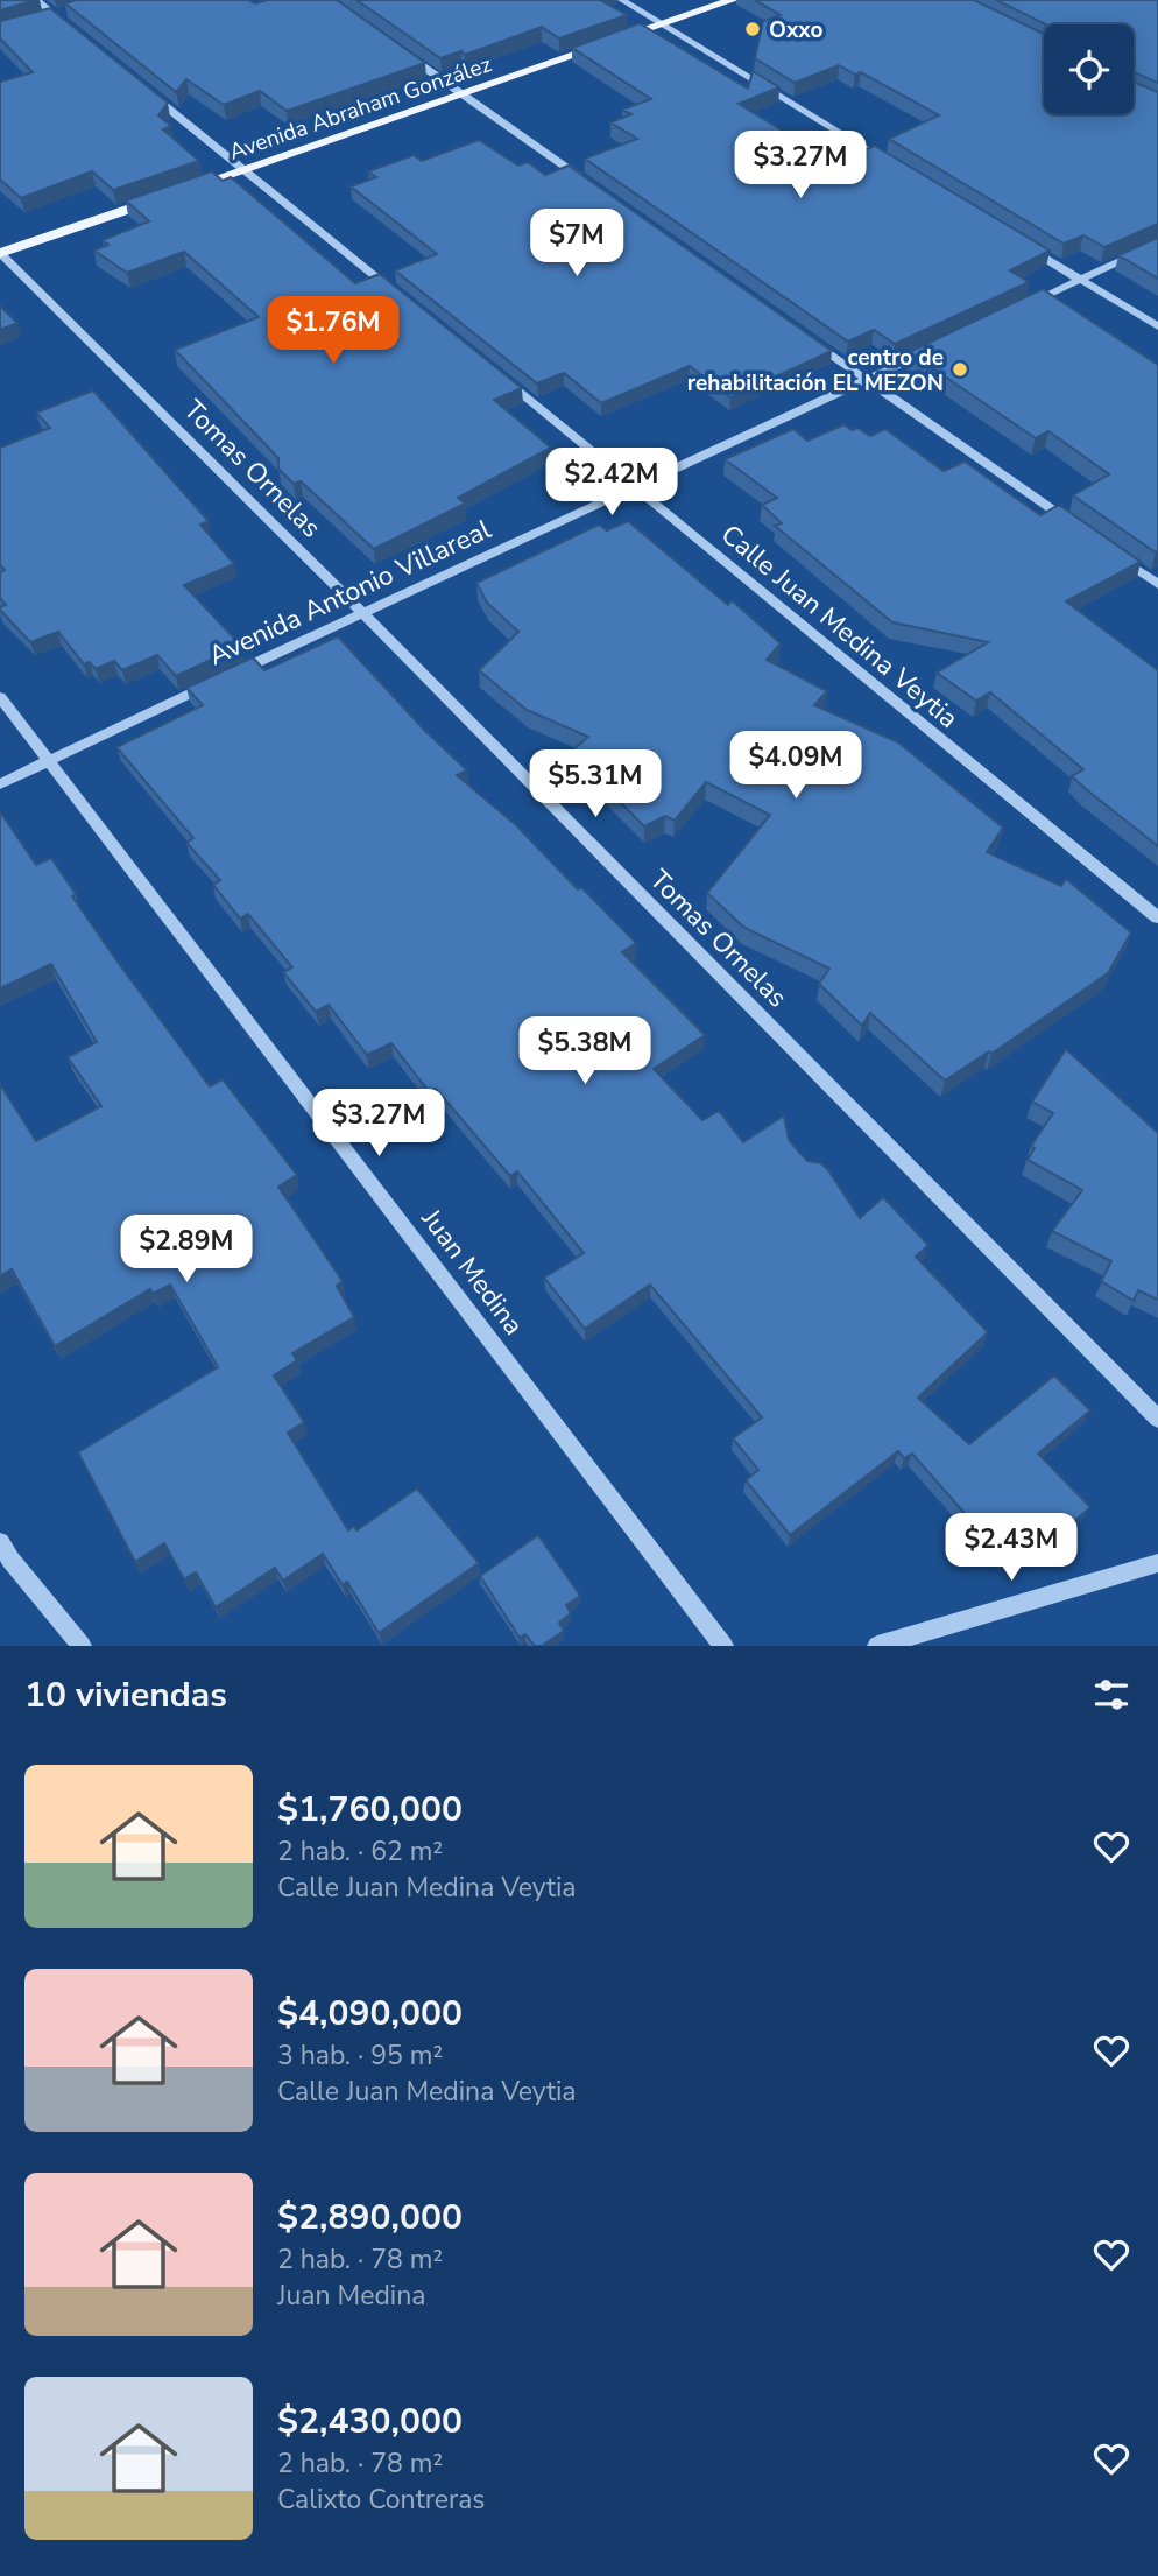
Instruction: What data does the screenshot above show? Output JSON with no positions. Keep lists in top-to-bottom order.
{
  "streets": {
    "main road": ["Avenida Abraham González"],
    "street": [
      "Tomas Ornelas",
      "Avenida Antonio Villareal",
      "Calle Juan Medina Veytia",
      "Juan Medina"
    ]
  },
  "crossings": [
    ["Tomas Ornelas", "Avenida Antonio Villareal"],
    ["Avenida Antonio Villareal", "Calle Juan Medina Veytia"],
    ["Avenida Antonio Villareal", "Juan Medina"]
  ],
  "places": ["Oxxo", "centro de rehabilitación EL MEZON"],
  "page": {
    "price": [
      "$3.27M",
      "$7M",
      "$1.76M",
      "$2.42M",
      "$4.09M",
      "$5.31M",
      "$5.38M",
      "$3.27M",
      "$2.89M",
      "$2.43M"
    ],
    "heading": "10 viviendas",
    "list": [
      {
        "name": "$1,760,000",
        "note": "2 hab. · 62 m² · Calle Juan Medina Veytia"
      },
      {
        "name": "$4,090,000",
        "note": "3 hab. · 95 m² · Calle Juan Medina Veytia"
      },
      {
        "name": "$2,890,000",
        "note": "2 hab. · 78 m² · Juan Medina"
      },
      {
        "name": "$2,430,000",
        "note": "2 hab. · 78 m² · Calixto Contreras"
      }
    ]
  }
}
